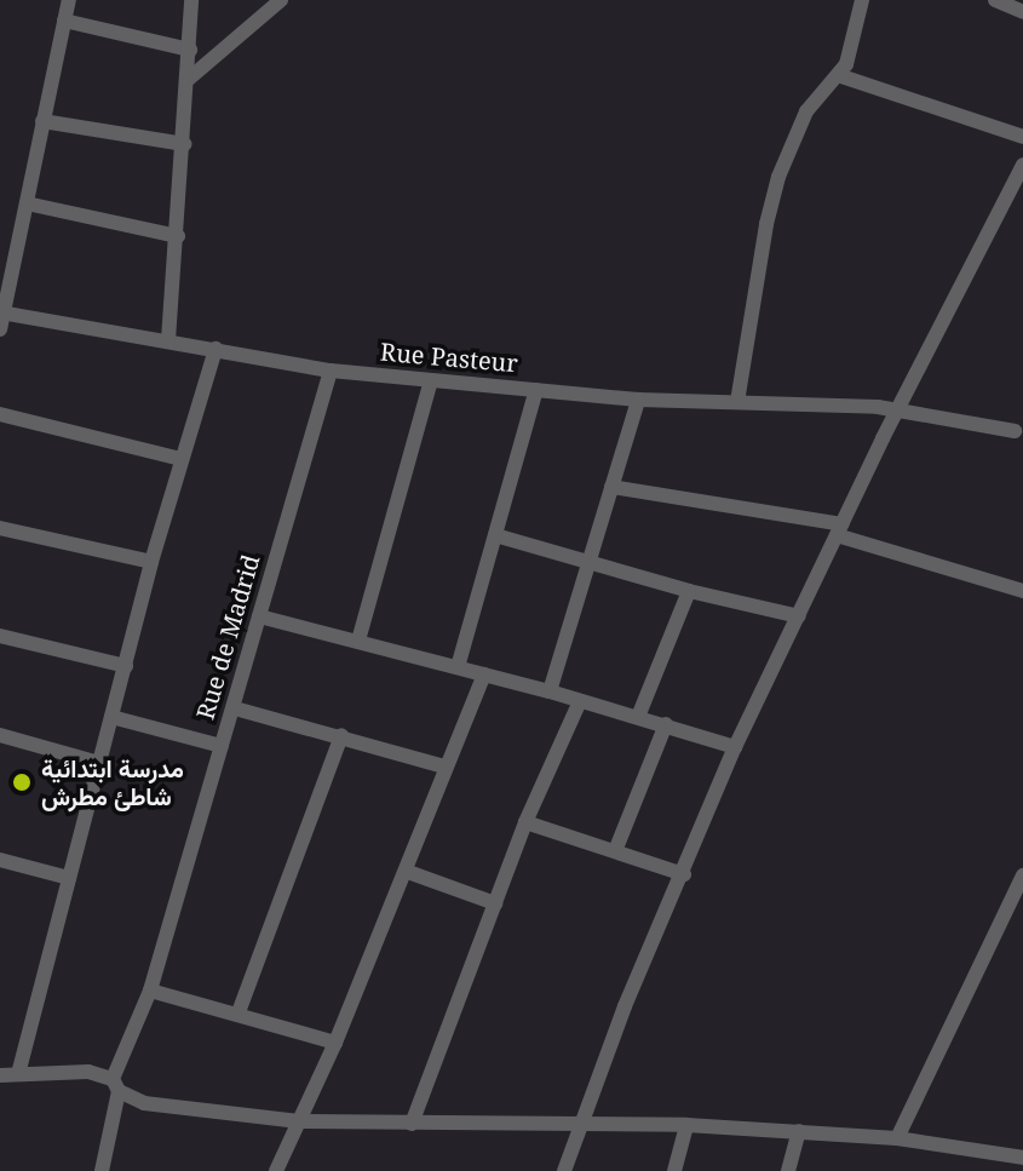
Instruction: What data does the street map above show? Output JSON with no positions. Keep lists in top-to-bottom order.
{
  "streets": {
    "street": ["Rue Pasteur", "Rue de Madrid"]
  },
  "crossings": [
    ["Rue Pasteur", "Rue de Madrid"]
  ],
  "places": ["مدرسة ابتدائية شاطئ مطرش"]
}
